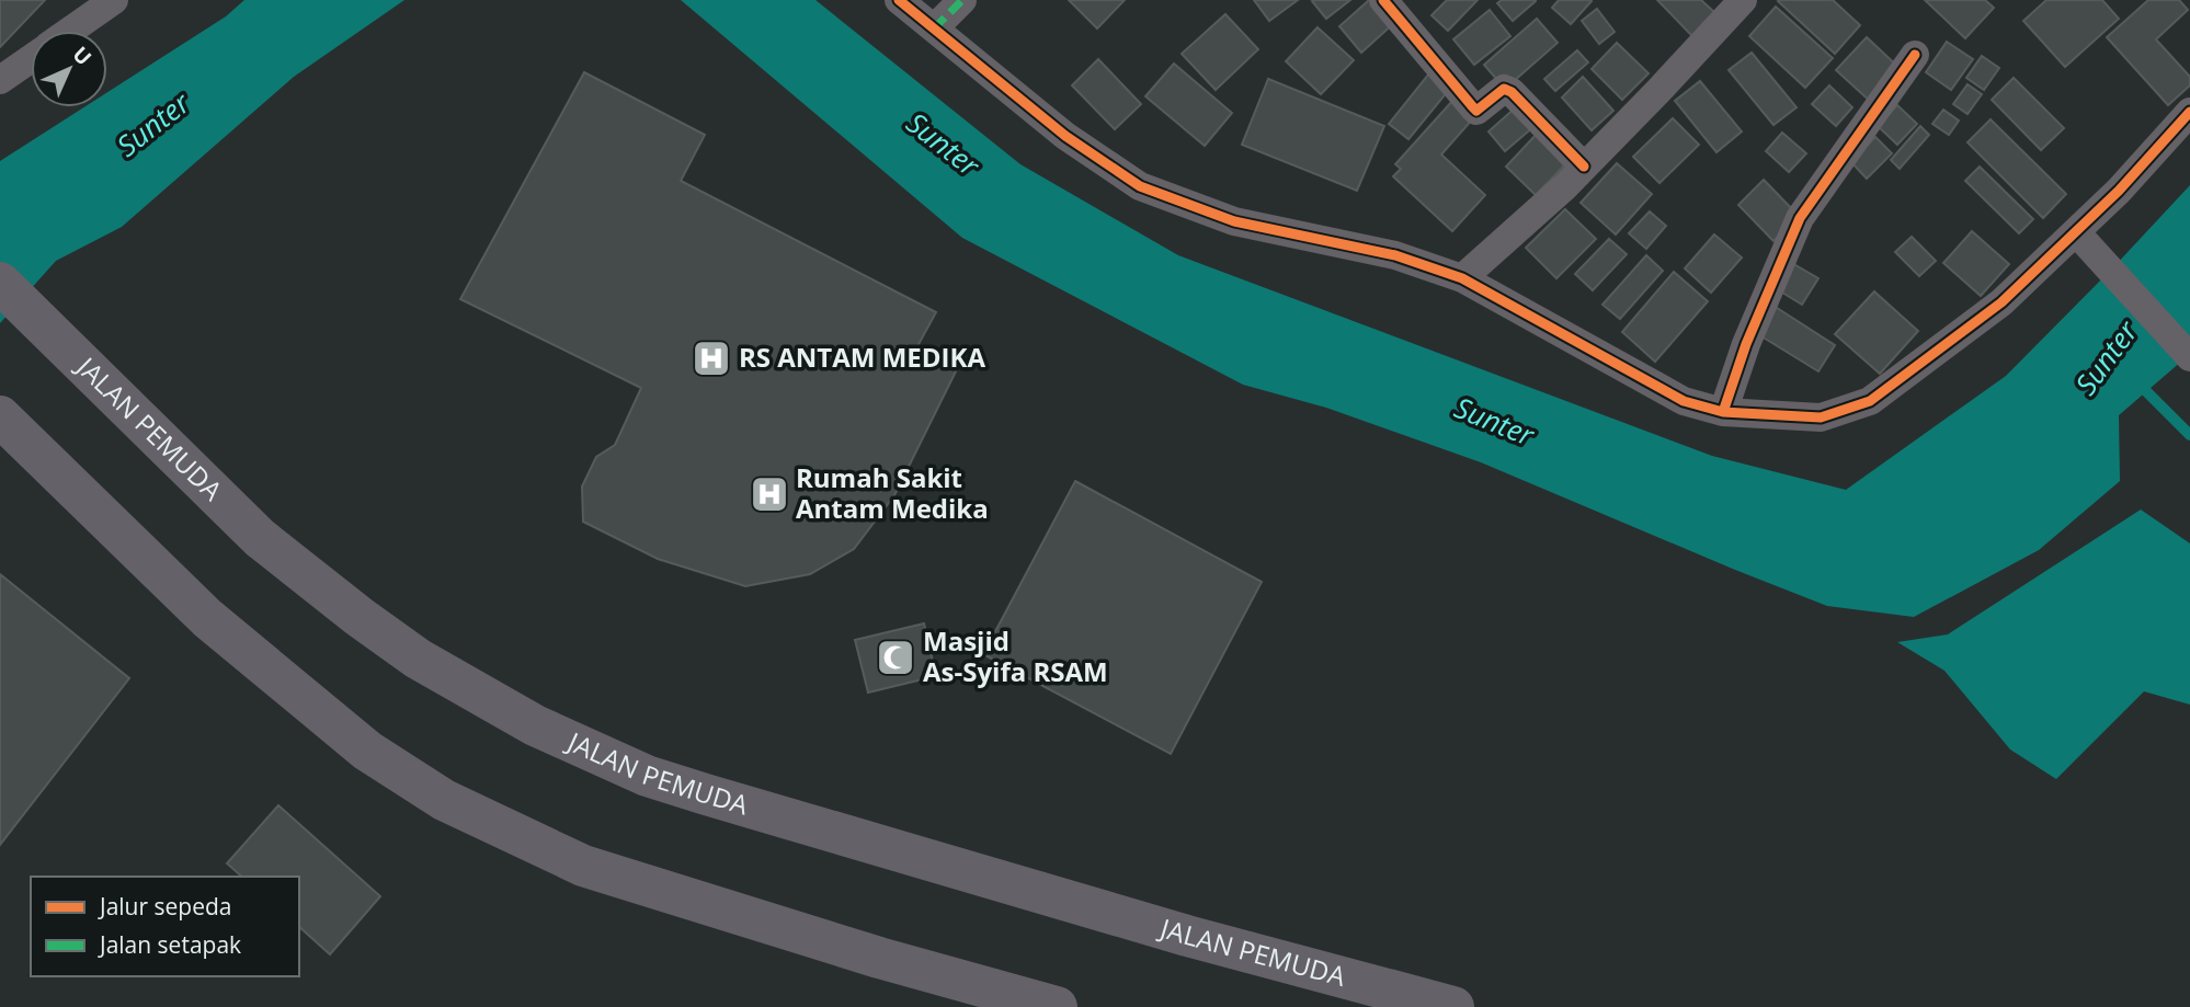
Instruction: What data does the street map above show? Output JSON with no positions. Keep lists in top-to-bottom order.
{
  "streets": {
    "main road": ["JALAN PEMUDA"]
  },
  "water": ["Sunter"],
  "places": {
    "hospital": ["RS ANTAM MEDIKA", "Rumah Sakit Antam Medika"],
    "mosque": ["Masjid As-Syifa RSAM"]
  },
  "legend": ["Jalur sepeda", "Jalan setapak"],
  "north": "top right"
}
